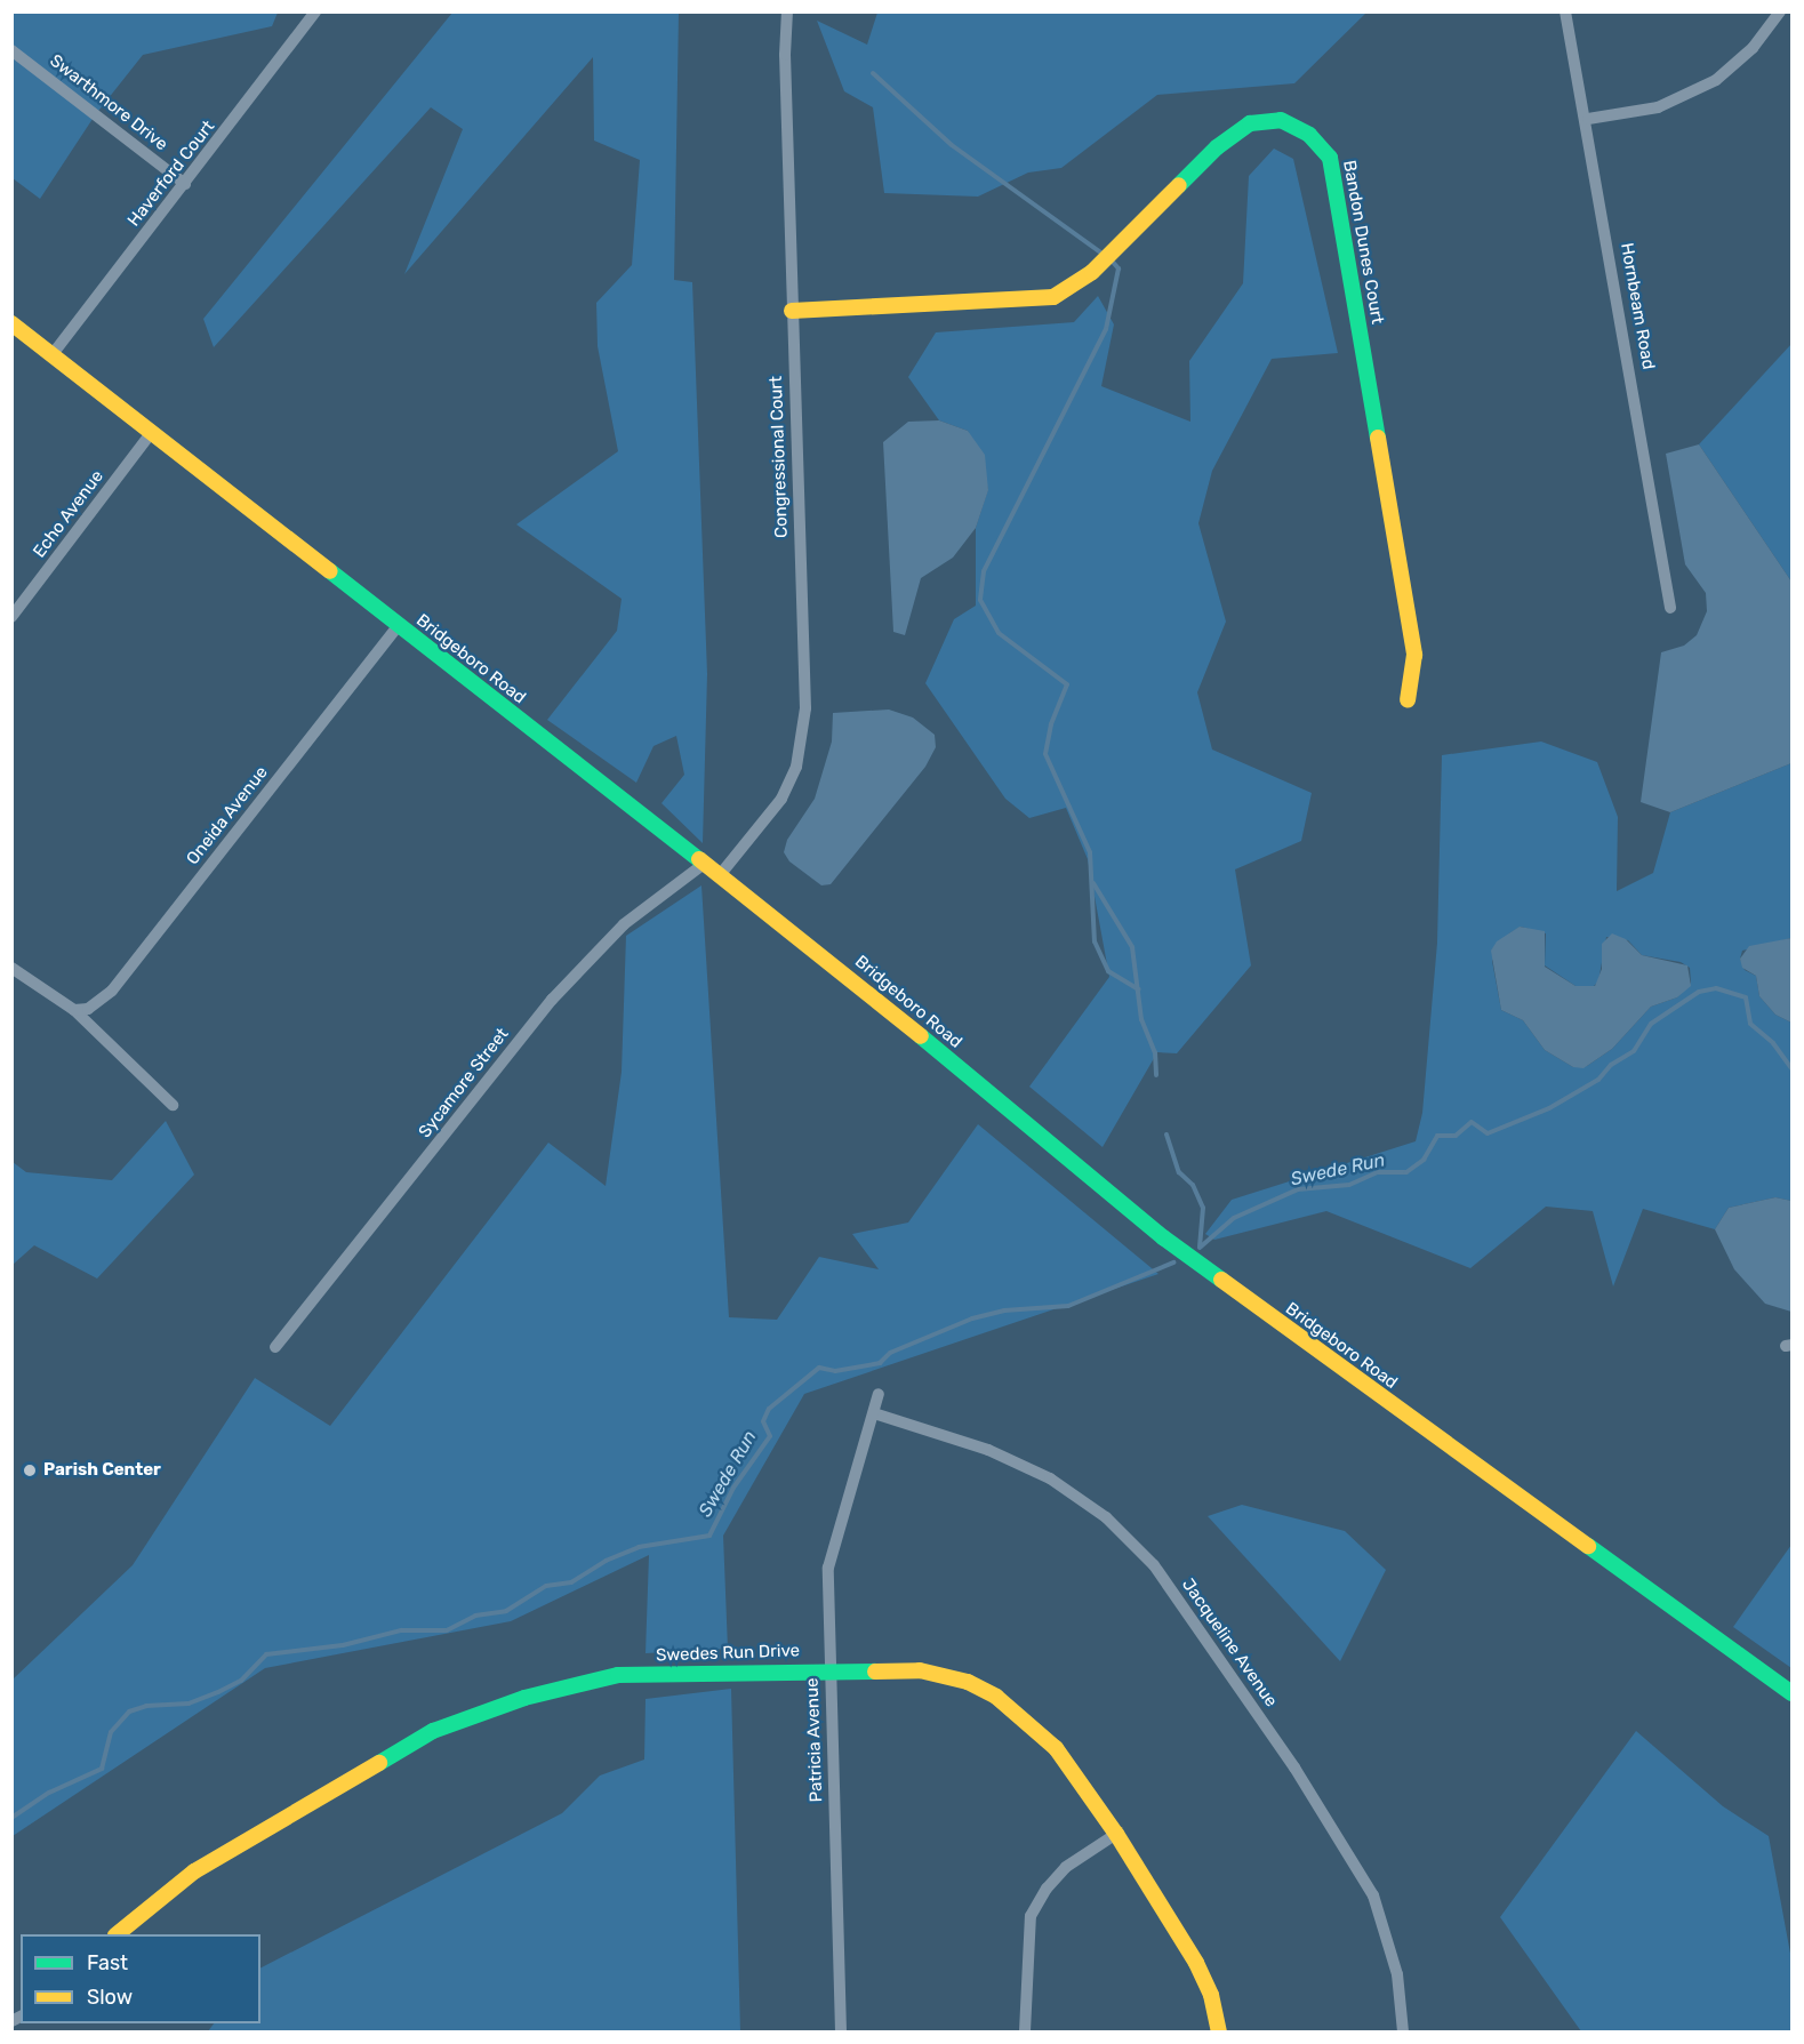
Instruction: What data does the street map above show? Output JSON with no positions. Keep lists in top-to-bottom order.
{
  "streets": {
    "street": [
      "Swarthmore Drive",
      "Haverford Court",
      "Bandon Dunes Court",
      "Hornbeam Road",
      "Congressional Court",
      "Echo Avenue",
      "Bridgeboro Road",
      "Oneida Avenue",
      "Sycamore Street",
      "Jacqueline Avenue",
      "Swedes Run Drive",
      "Patricia Avenue"
    ]
  },
  "crossings": [
    ["Swarthmore Drive", "Haverford Court"],
    ["Haverford Court", "Bridgeboro Road"],
    ["Bandon Dunes Court", "Congressional Court"],
    ["Congressional Court", "Bridgeboro Road"],
    ["Echo Avenue", "Bridgeboro Road"],
    ["Bridgeboro Road", "Oneida Avenue"],
    ["Bridgeboro Road", "Sycamore Street"],
    ["Jacqueline Avenue", "Patricia Avenue"],
    ["Swedes Run Drive", "Patricia Avenue"]
  ],
  "water": ["Swede Run"],
  "places": ["Parish Center"],
  "legend": ["Fast", "Slow"]
}
